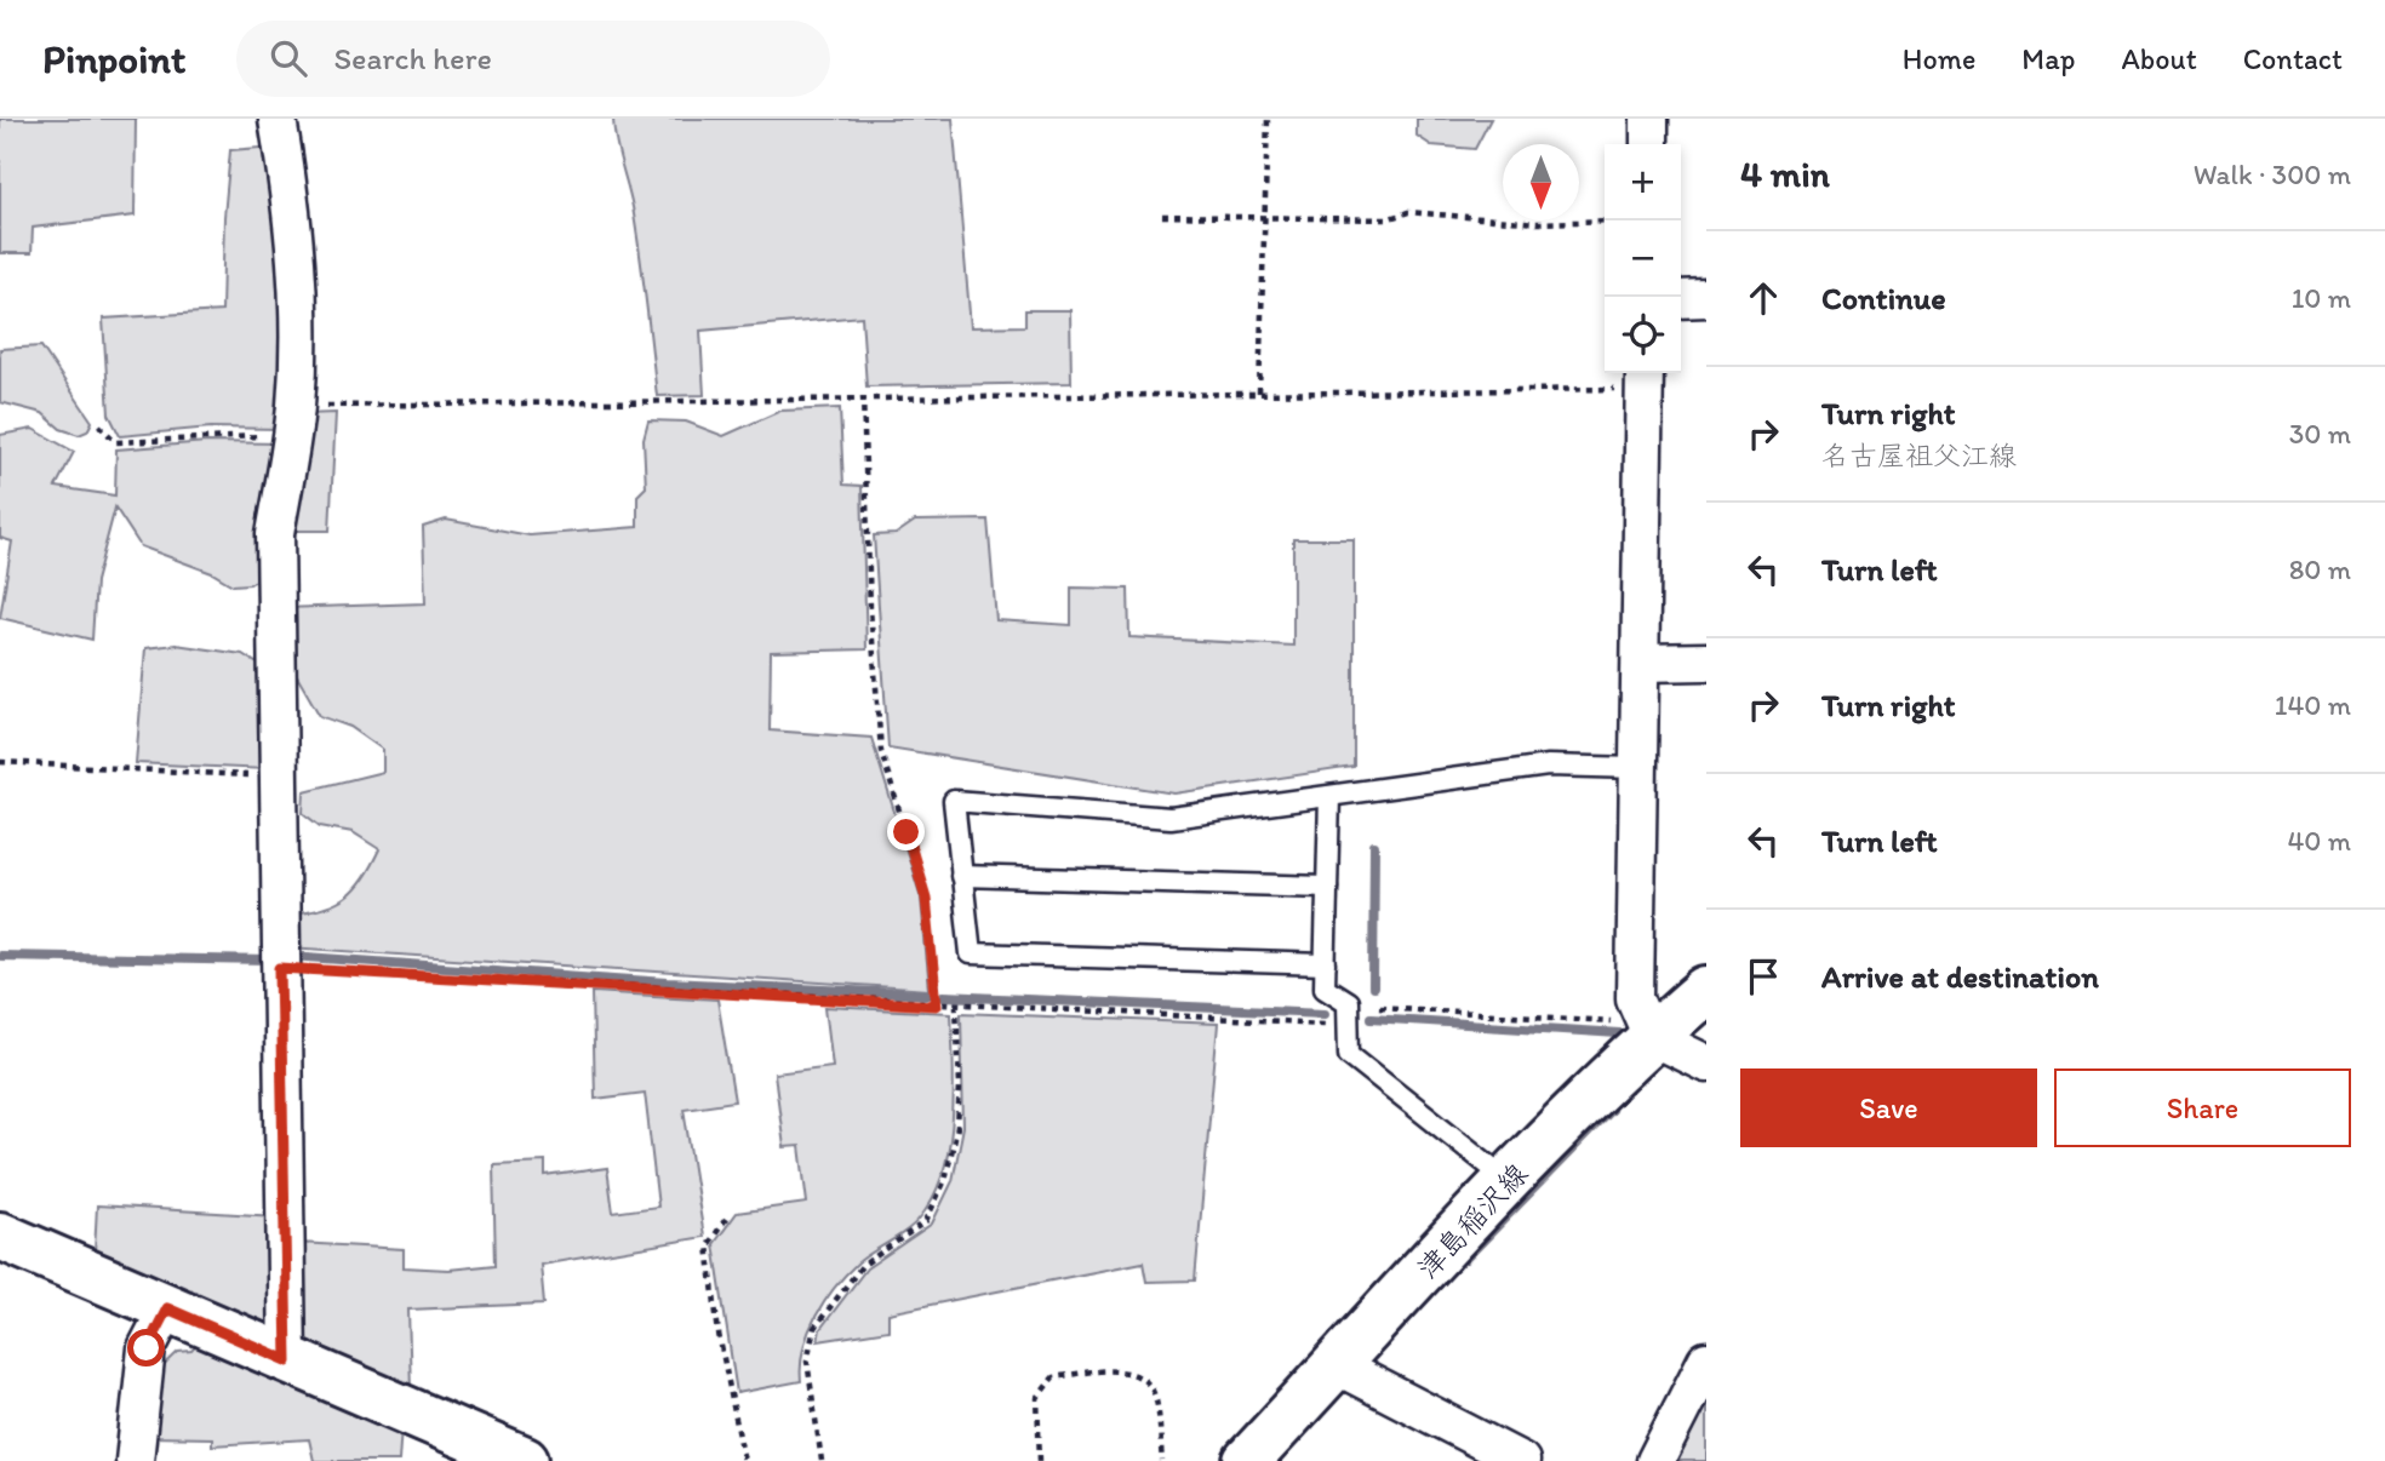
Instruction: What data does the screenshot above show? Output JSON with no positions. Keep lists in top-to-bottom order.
{
  "streets": {
    "main road": ["津島稲沢線"]
  },
  "north": "bottom",
  "page": {
    "header": "Pinpoint",
    "search": "Search here",
    "nav": [
      "Home",
      "Map",
      "About",
      "Contact"
    ],
    "heading": ["4 min", "Walk · 300 m"],
    "map_buttons": ["+", "−"],
    "list": [
      ["Continue", "10 m"],
      ["Turn right", "名古屋祖父江線", "30 m"],
      ["Turn left", "80 m"],
      ["Turn right", "140 m"],
      ["Turn left", "40 m"],
      "Arrive at destination"
    ],
    "buttons": ["Save", "Share"]
  }
}
